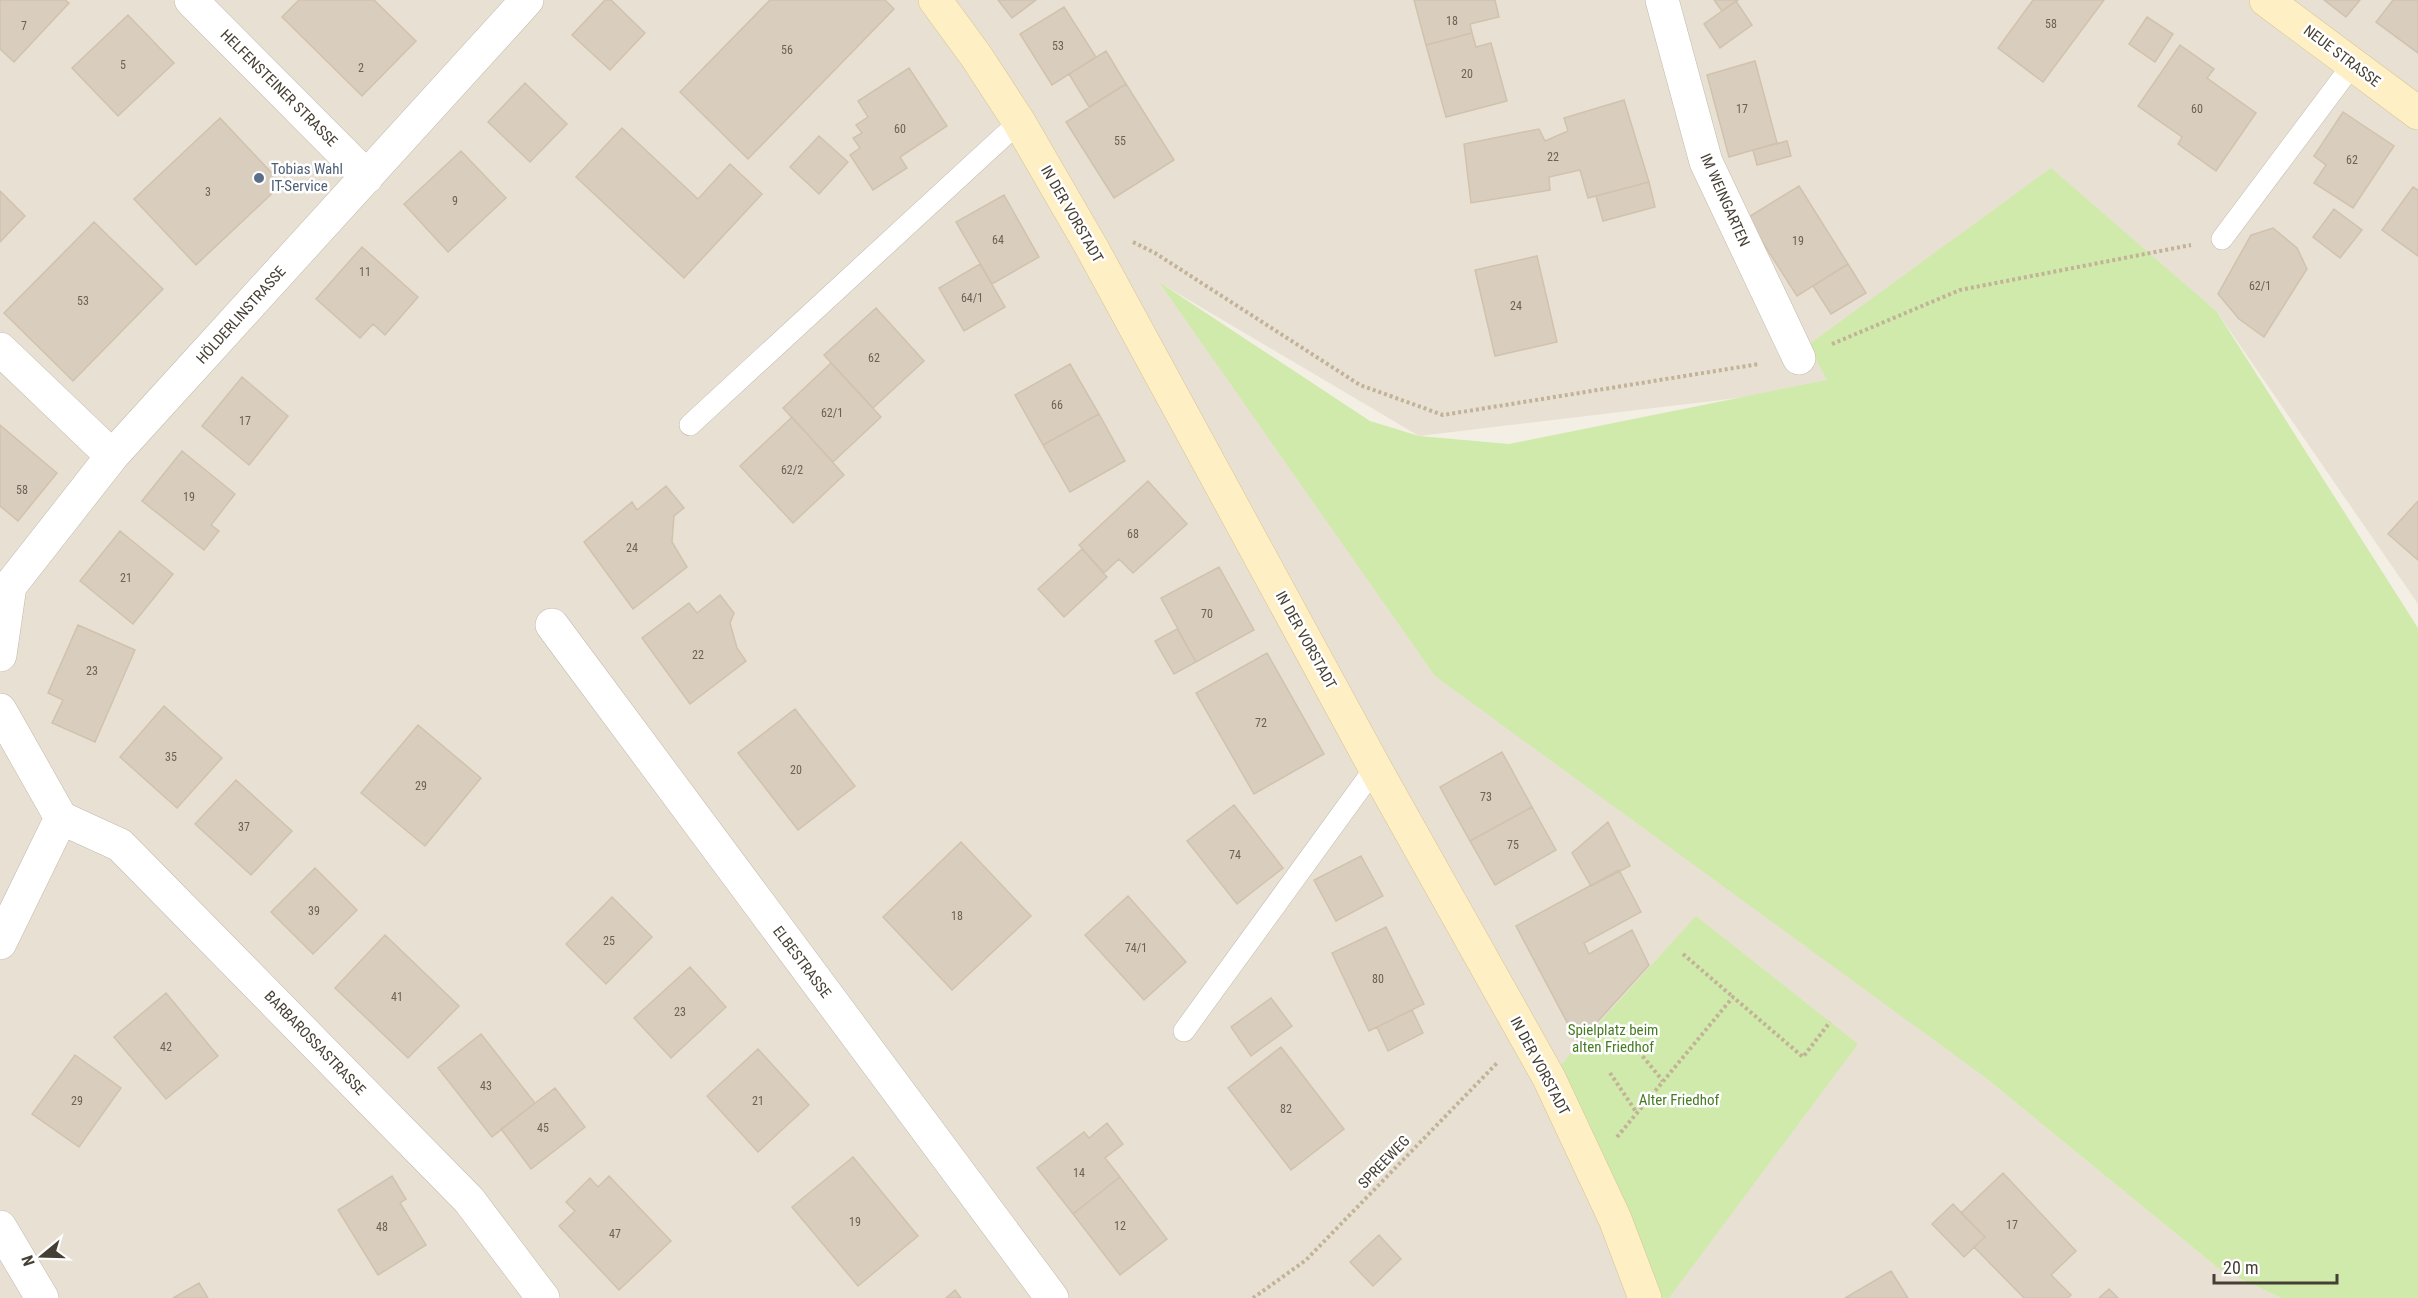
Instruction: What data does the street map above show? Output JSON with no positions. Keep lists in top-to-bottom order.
{
  "streets": {
    "street": [
      "NEUE STRASSE",
      "HELFENSTEINER STRASSE",
      "IM WEINGARTEN",
      "IN DER VORSTADT",
      "HÖLDERLINSTRASSE",
      "ELBESTRASSE",
      "BARBAROSSASTRASSE"
    ],
    "path": ["SPREEWEG"]
  },
  "crossings": [
    ["HELFENSTEINER STRASSE", "HÖLDERLINSTRASSE"],
    ["IN DER VORSTADT", "SPREEWEG"]
  ],
  "parks": ["Spielplatz beim alten Friedhof", "Alter Friedhof"],
  "places": ["Tobias Wahl IT-Service"],
  "house_numbers": [
    "18",
    "58",
    "7",
    "53",
    "56",
    "5",
    "2",
    "20",
    "17",
    "60",
    "60",
    "55",
    "22",
    "62",
    "3",
    "9",
    "64",
    "19",
    "11",
    "62/1",
    "64/1",
    "53",
    "24",
    "62",
    "66",
    "62/1",
    "17",
    "62/2",
    "58",
    "19",
    "68",
    "24",
    "21",
    "70",
    "22",
    "23",
    "72",
    "35",
    "20",
    "29",
    "73",
    "37",
    "75",
    "74",
    "39",
    "18",
    "25",
    "74/1",
    "80",
    "41",
    "23",
    "42",
    "43",
    "29",
    "21",
    "82",
    "45",
    "14",
    "19",
    "17",
    "12",
    "48",
    "47"
  ],
  "scale_bar": "20 m",
  "north": "left"
}
